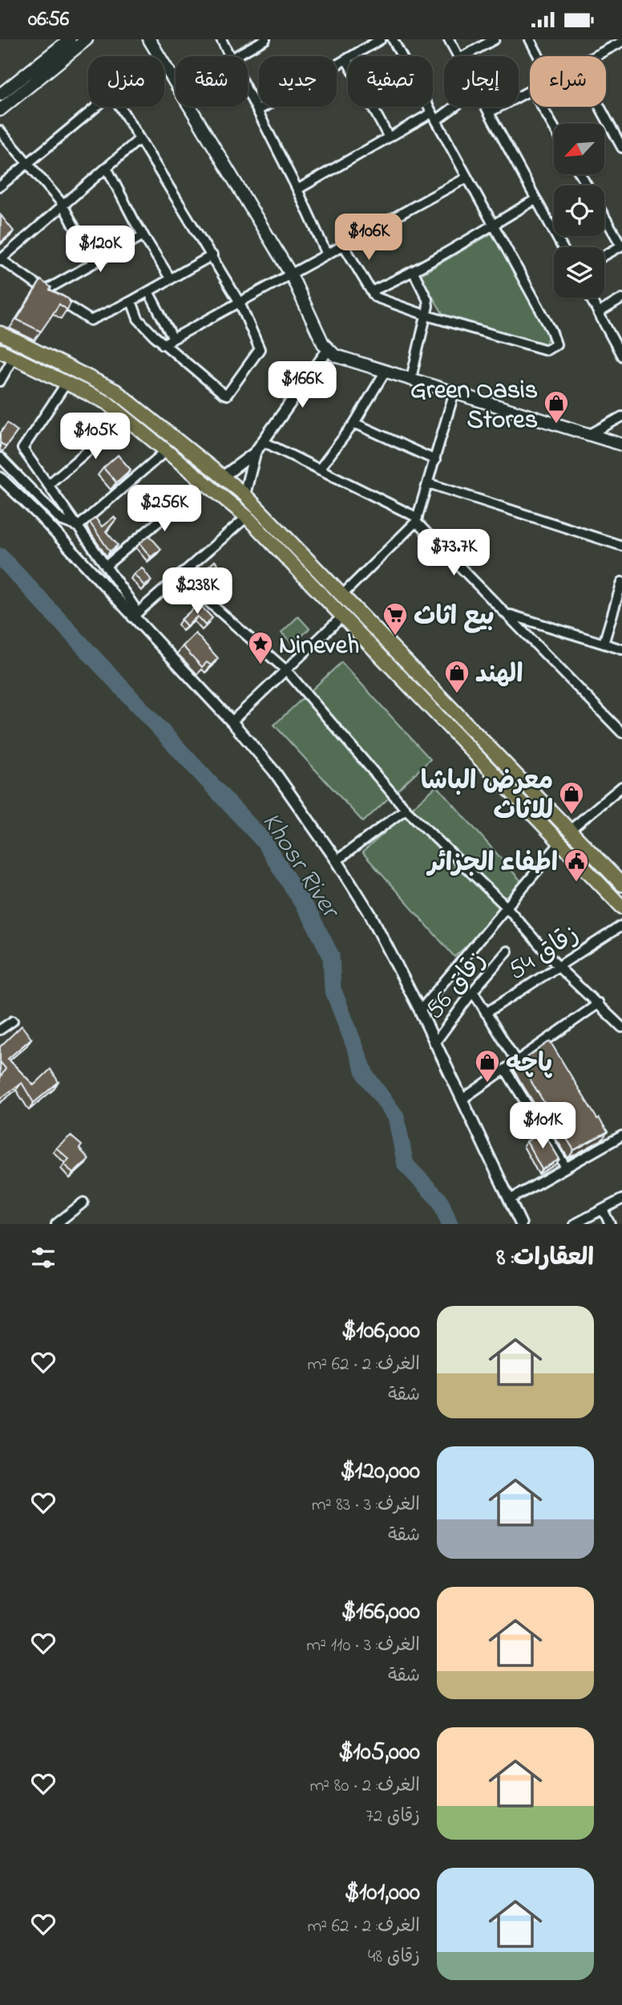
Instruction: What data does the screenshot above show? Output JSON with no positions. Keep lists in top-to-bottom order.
{
  "streets": {
    "street": ["زقاق 54", "زقاق 56"]
  },
  "water": ["Khosr River"],
  "places": {
    "shop": [
      "Green Oasis Stores",
      "الهند",
      "معرض الباشا للاثاث",
      "پاچه"
    ],
    "supermarket": ["بيع اثاث"],
    "place": ["Nineveh"],
    "public building": ["اطفاء الجزائر"]
  },
  "north": "bottom left",
  "page": {
    "status": "06:56",
    "chip": [
      "شراء",
      "إيجار",
      "تصفية",
      "جديد",
      "شقة",
      "منزل"
    ],
    "price": [
      "$106K",
      "$120K",
      "$166K",
      "$105K",
      "$256K",
      "$73.7K",
      "$238K",
      "$101K"
    ],
    "heading": "العقارات: 8",
    "list": [
      {
        "name": "$106,000",
        "note": "الغرف: 2 · 62 m² · شقة"
      },
      {
        "name": "$120,000",
        "note": "الغرف: 3 · 83 m² · شقة"
      },
      {
        "name": "$166,000",
        "note": "الغرف: 3 · 110 m² · شقة"
      },
      {
        "name": "$105,000",
        "note": "الغرف: 2 · 80 m² · زقاق 72"
      },
      {
        "name": "$101,000",
        "note": "الغرف: 2 · 62 m² · زقاق 48"
      }
    ]
  }
}
